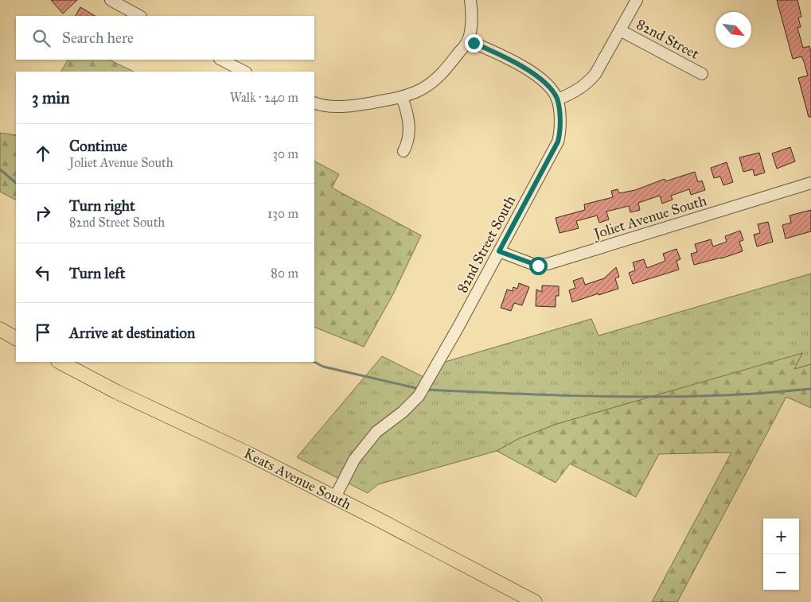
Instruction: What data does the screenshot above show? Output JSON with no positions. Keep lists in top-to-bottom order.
{
  "streets": {
    "main road": ["Keats Avenue South"],
    "street": ["82nd Street", "Joliet Avenue South", "82nd Street South"]
  },
  "crossings": [
    ["Joliet Avenue South", "82nd Street South"],
    ["82nd Street South", "Keats Avenue South"]
  ],
  "north": "bottom right",
  "page": {
    "search": "Search here",
    "heading": ["3 min", "Walk · 240 m"],
    "list": [
      ["Continue", "Joliet Avenue South", "30 m"],
      ["Turn right", "82nd Street South", "130 m"],
      ["Turn left", "80 m"],
      "Arrive at destination"
    ],
    "map_buttons": ["+", "−"]
  }
}
